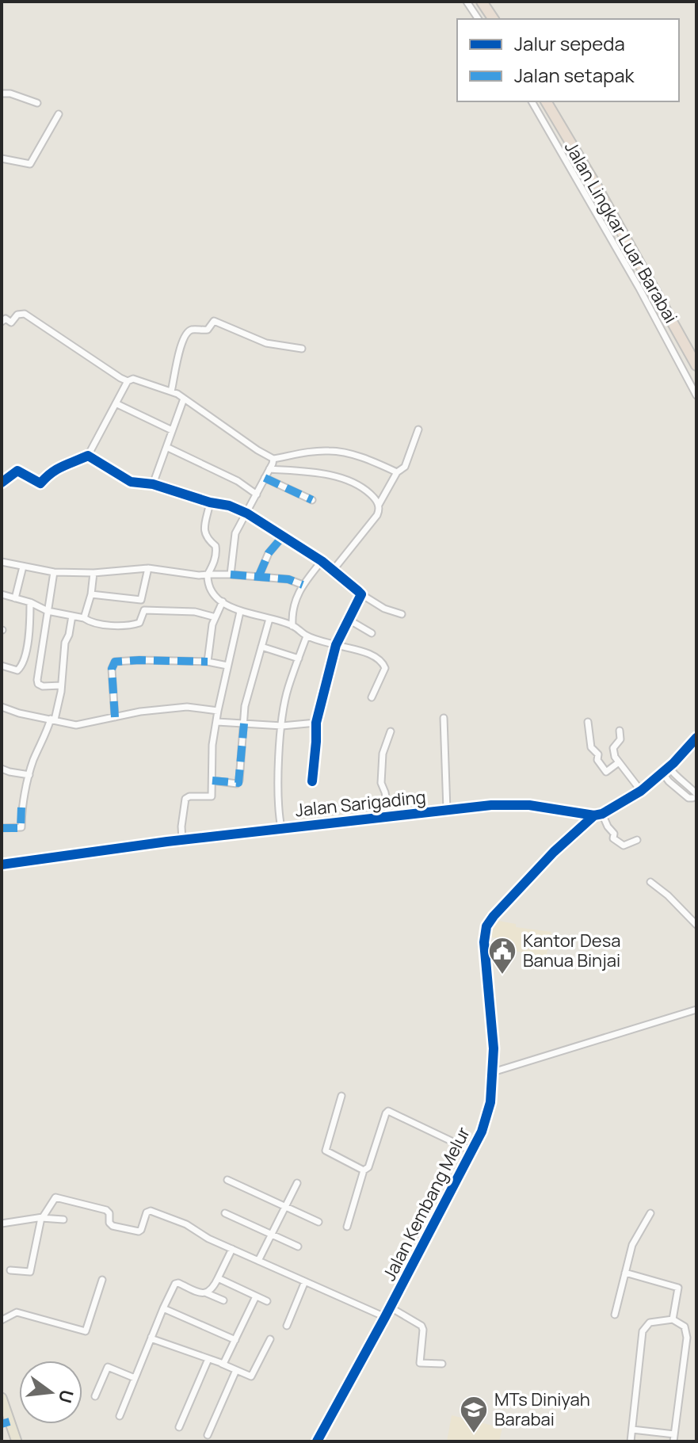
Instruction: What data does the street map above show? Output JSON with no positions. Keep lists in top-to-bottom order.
{
  "streets": {
    "highway": ["Jalan Lingkar Luar Barabai"],
    "street": ["Jalan Sarigading", "Jalan Kembang Melur"]
  },
  "crossings": [
    ["Jalan Sarigading", "Jalan Kembang Melur"]
  ],
  "places": {
    "public building": ["Kantor Desa Banua Binjai"],
    "school or university": ["MTs Diniyah Barabai"]
  },
  "legend": ["Jalur sepeda", "Jalan setapak"],
  "north": "right"
}
